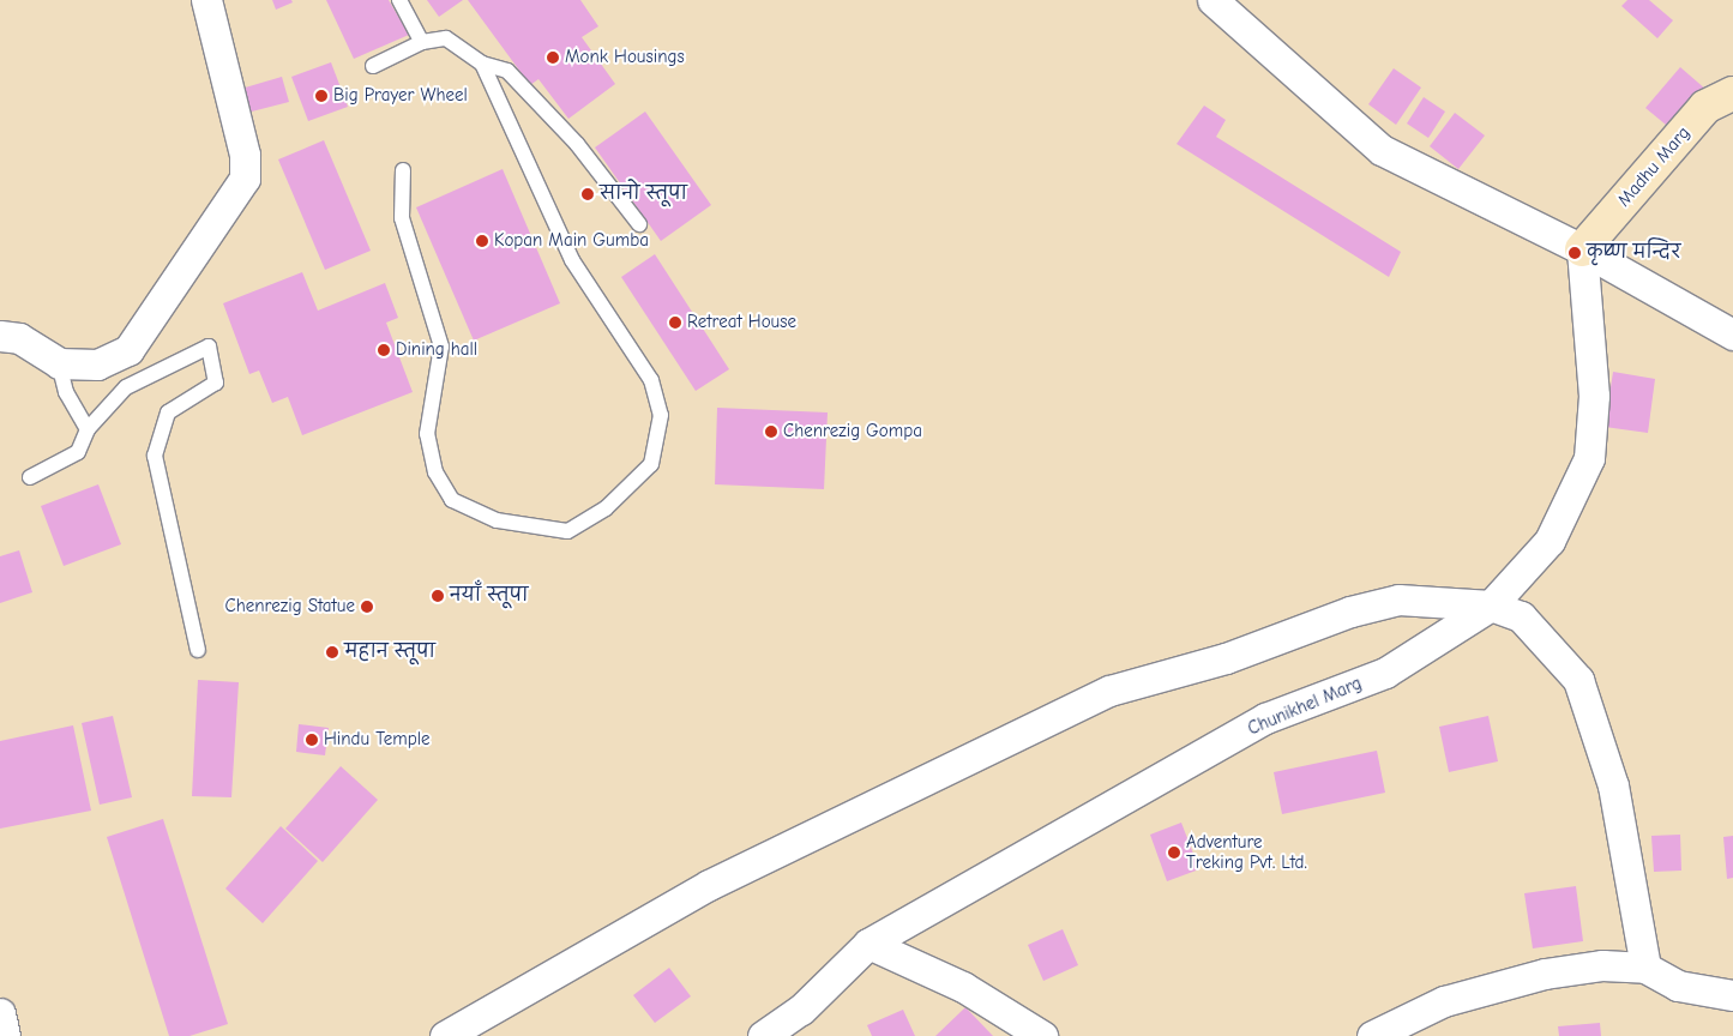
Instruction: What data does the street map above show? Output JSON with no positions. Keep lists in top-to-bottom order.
{
  "streets": {
    "street": ["Madhu Marg", "Chunikhel Marg"]
  },
  "crossings": [
    ["Madhu Marg", "Chunikhel Marg"]
  ],
  "places": [
    "Monk Housings",
    "Big Prayer Wheel",
    "सानो स्तूपा",
    "Kopan Main Gumba",
    "कृष्ण मन्दिर",
    "Retreat House",
    "Dining hall",
    "Chenrezig Gompa",
    "नयाँ स्तूपा",
    "Chenrezig Statue",
    "महान स्तूपा",
    "Hindu Temple",
    "Adventure Treking Pvt. Ltd."
  ]
}
